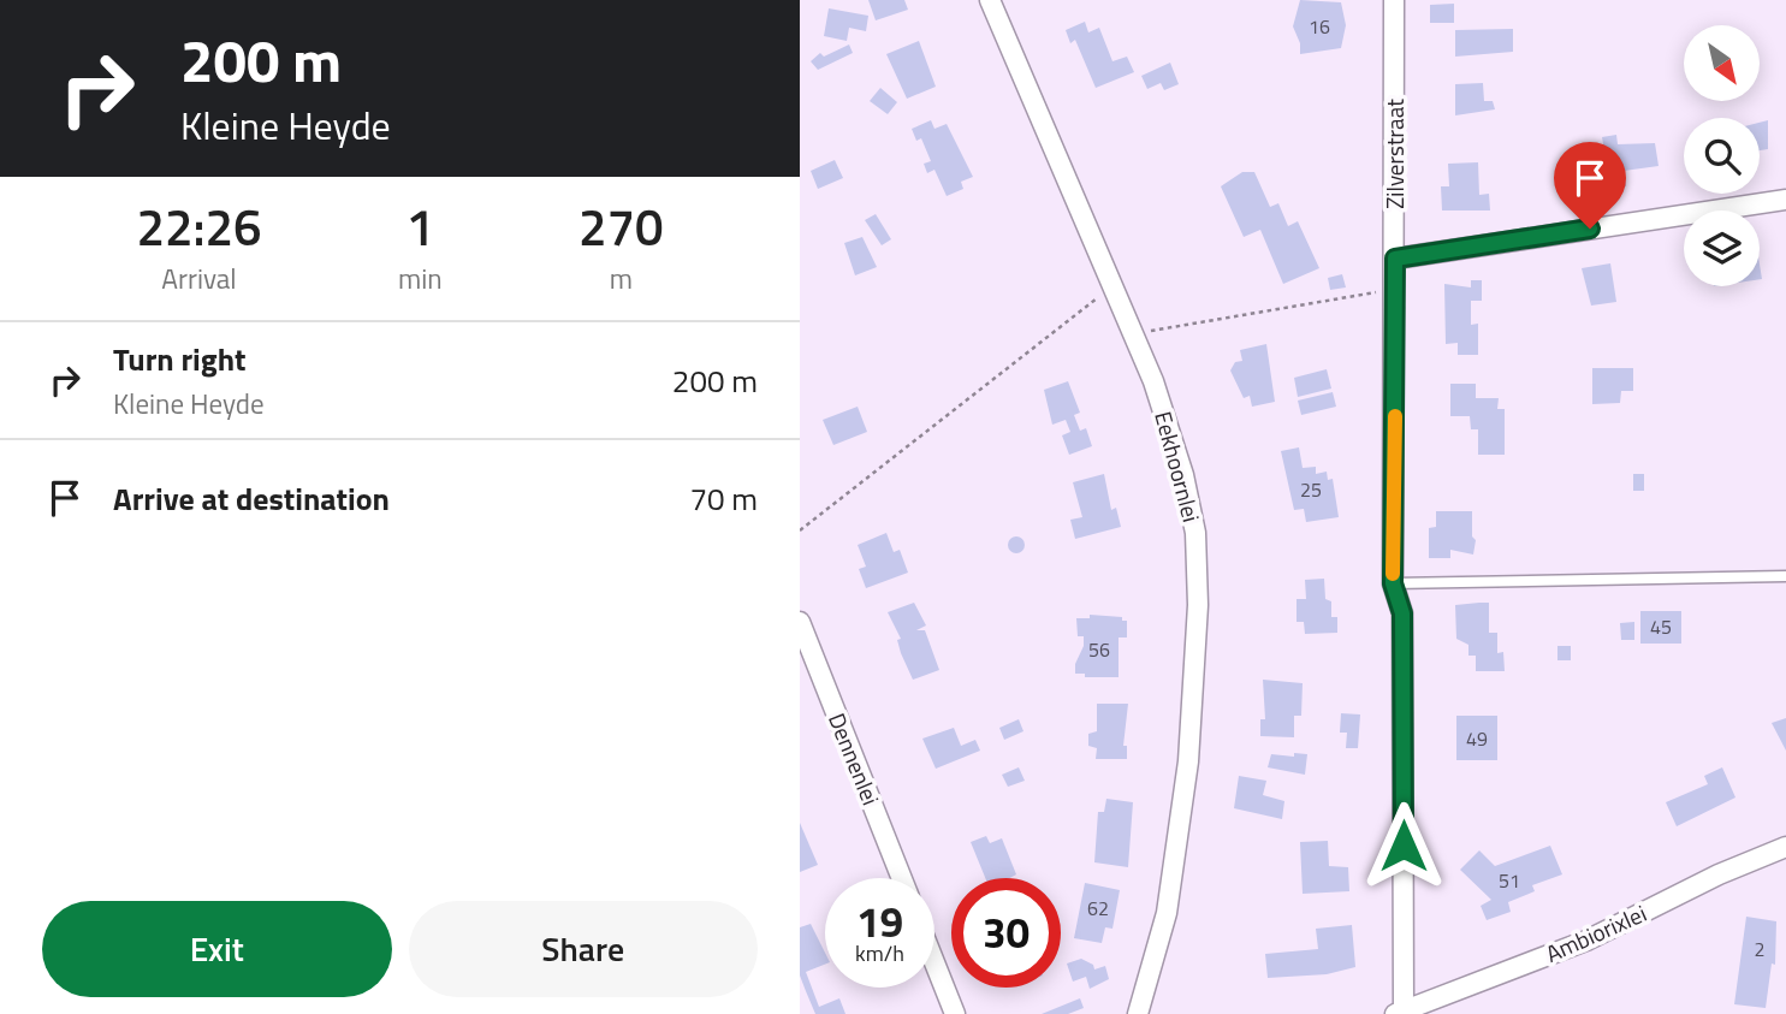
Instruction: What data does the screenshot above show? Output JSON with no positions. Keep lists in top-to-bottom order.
{
  "streets": {
    "street": [
      "Zilverstraat",
      "Eekhoornlei",
      "Dennenlei",
      "Ambiorixlei"
    ]
  },
  "crossings": [
    ["Zilverstraat", "Ambiorixlei"]
  ],
  "house_numbers": [
    "16",
    "25",
    "45",
    "56",
    "49",
    "51",
    "62",
    "2"
  ],
  "north": "bottom right",
  "page": {
    "turn": ["200 m", "Kleine Heyde"],
    "eta": [
      "22:26",
      "Arrival",
      "1",
      "min",
      "270",
      "m"
    ],
    "list": [
      {
        "name": "Turn right",
        "note": "Kleine Heyde",
        "value": "200 m"
      },
      {
        "name": "Arrive at destination",
        "value": "70 m"
      }
    ],
    "speed": "19 km/h",
    "limit": "30",
    "buttons": ["Exit", "Share"]
  }
}
